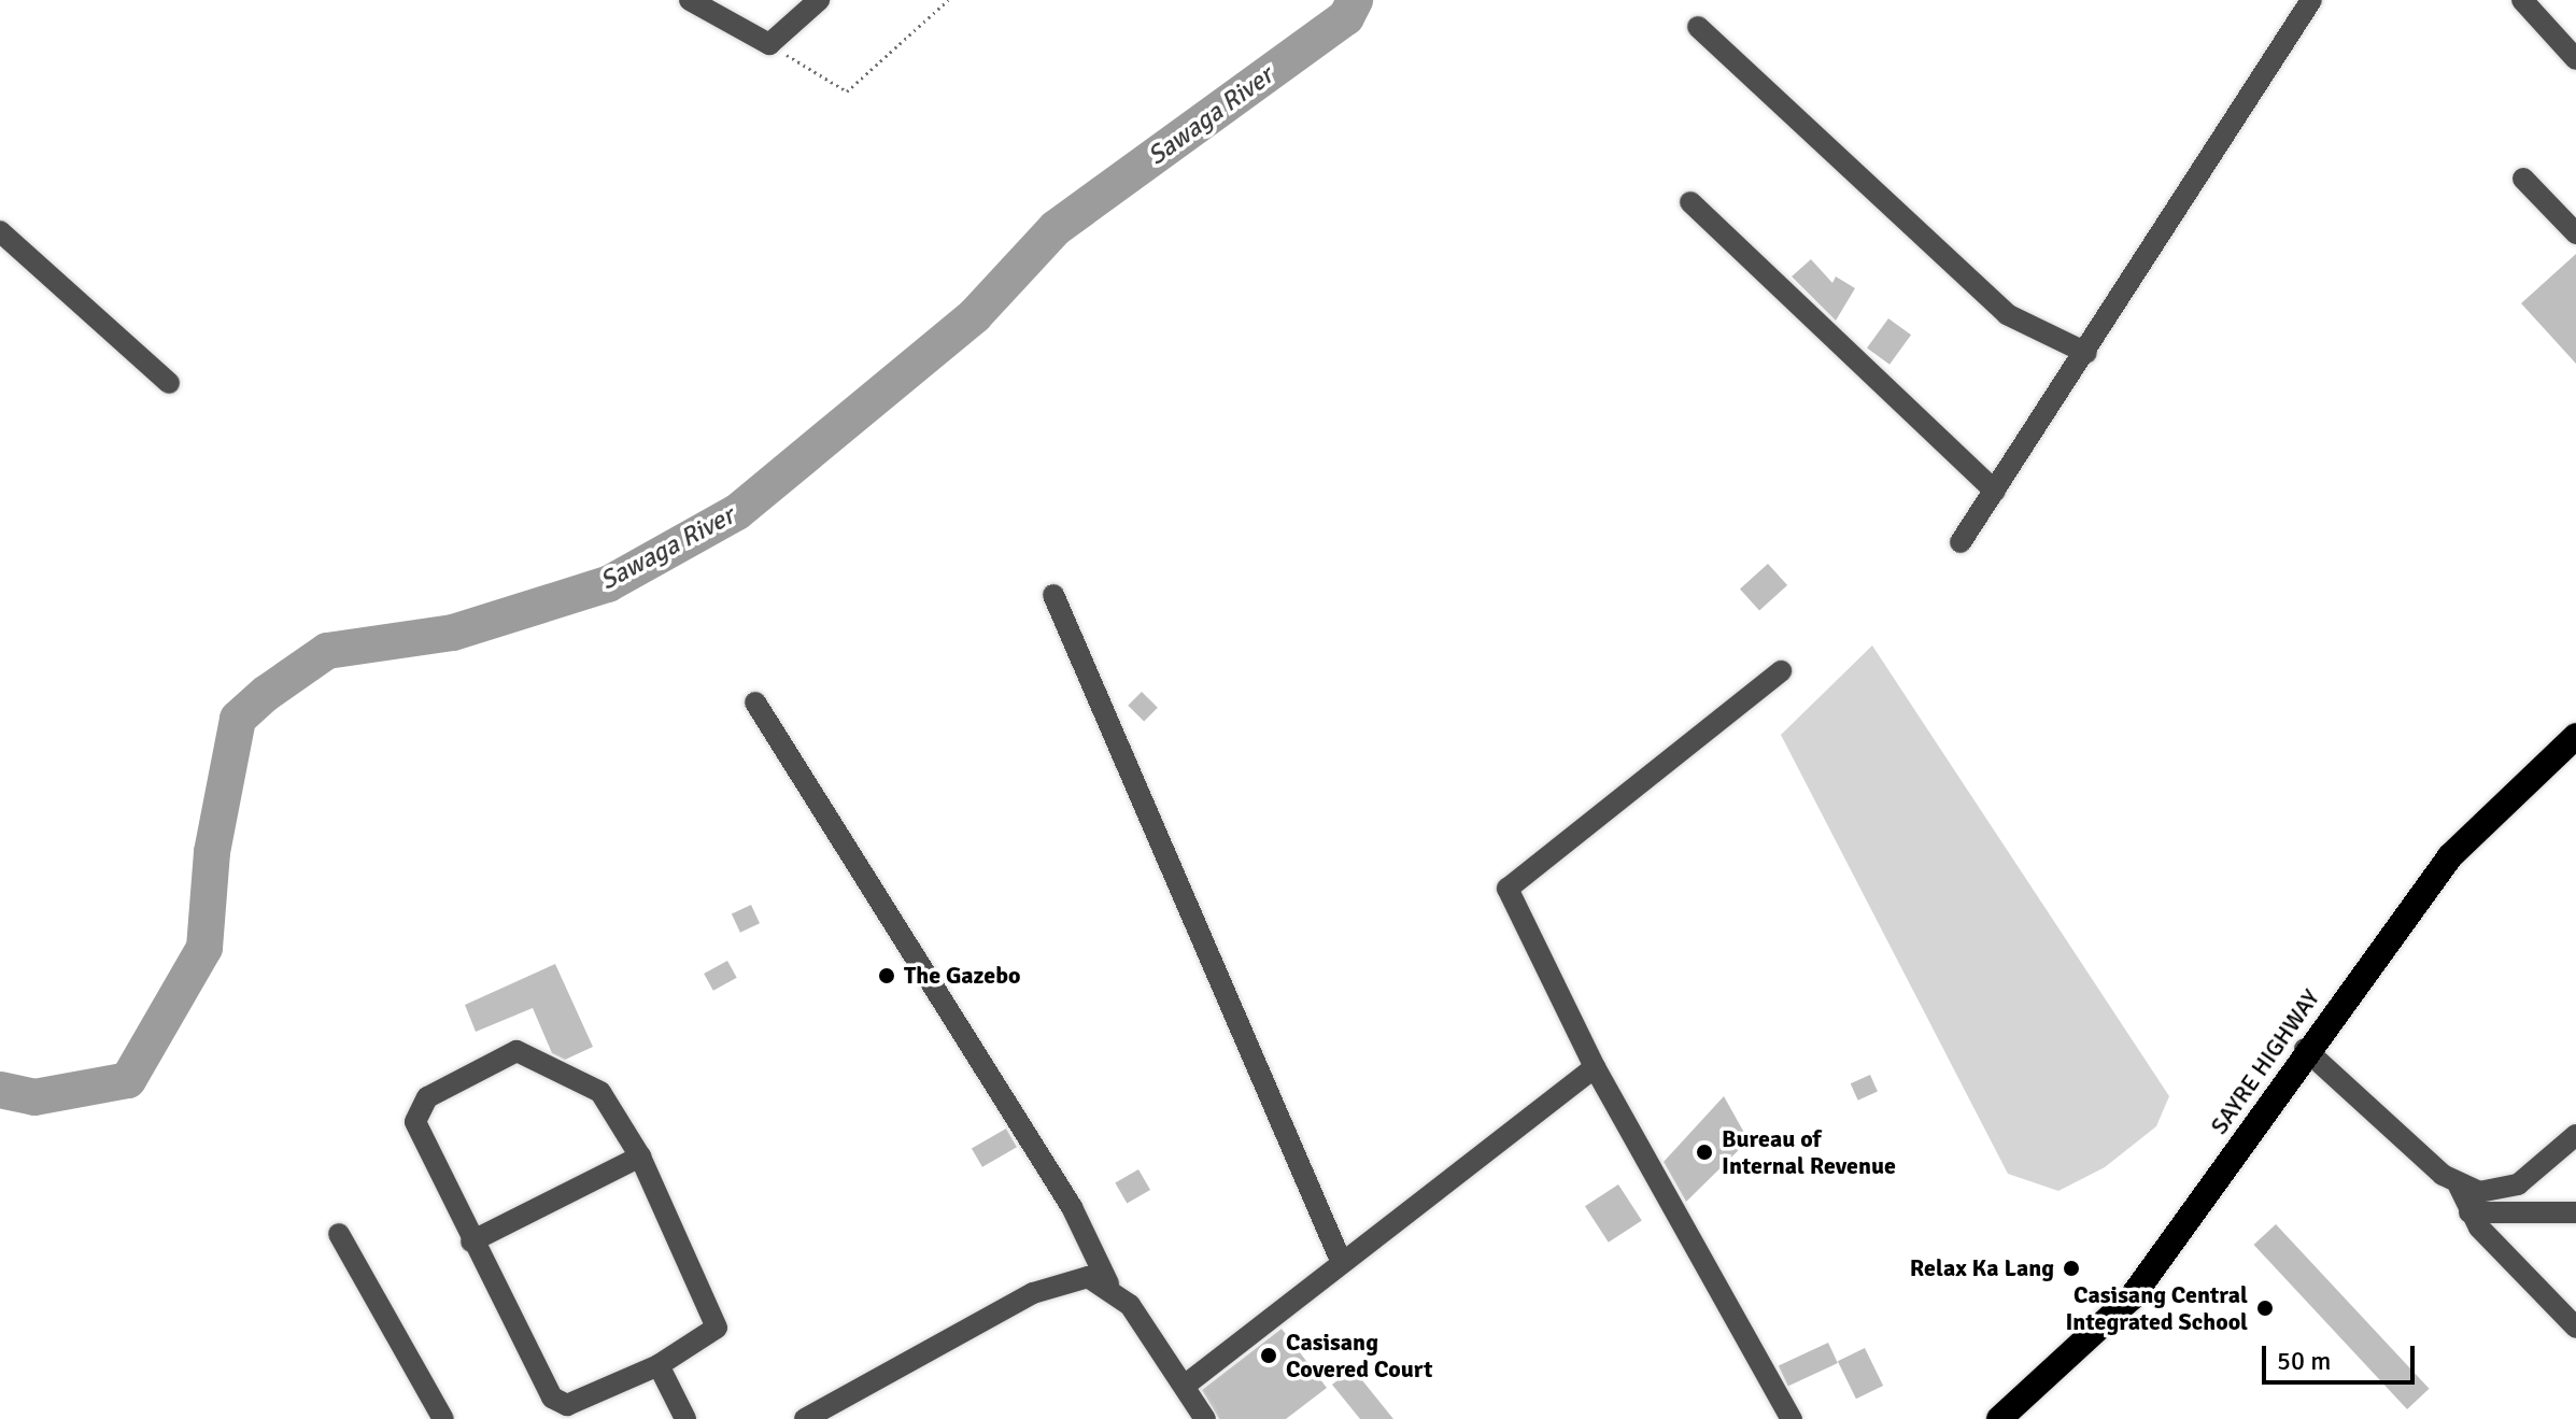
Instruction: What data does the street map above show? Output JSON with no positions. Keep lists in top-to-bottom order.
{
  "streets": {
    "highway": ["SAYRE HIGHWAY"]
  },
  "water": ["Sawaga River"],
  "places": [
    "The Gazebo",
    "Bureau of Internal Revenue",
    "Relax Ka Lang",
    "Casisang Central Integrated School",
    "Casisang Covered Court"
  ],
  "scale_bar": "50 m"
}
